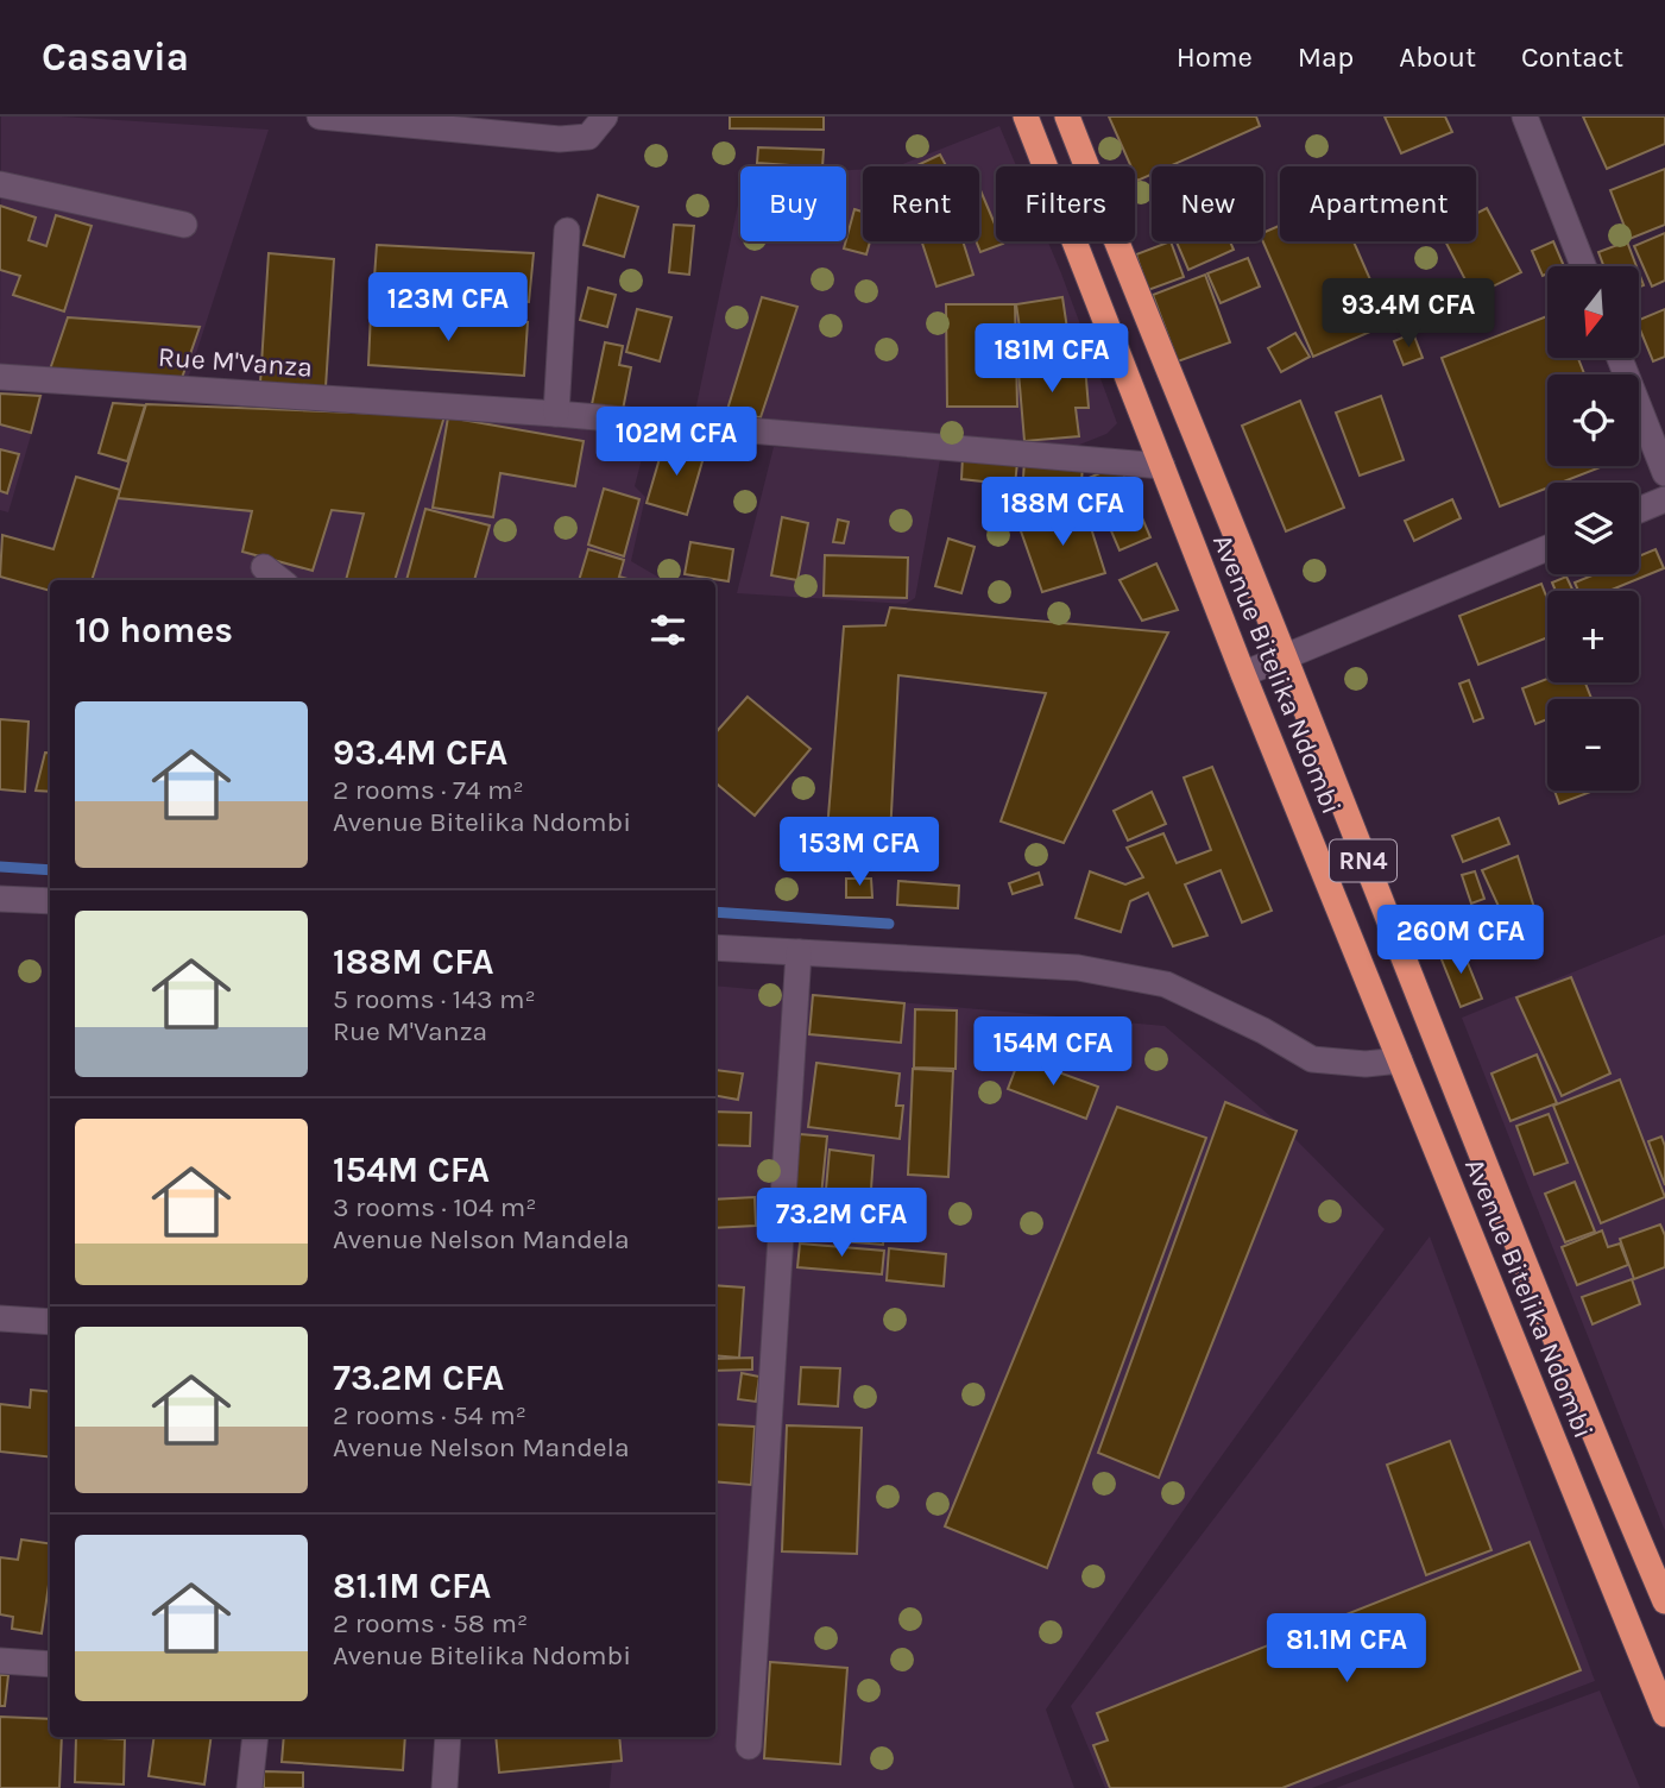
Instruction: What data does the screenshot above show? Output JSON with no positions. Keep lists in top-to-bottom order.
{
  "streets": {
    "highway": ["Avenue Bitelika Ndombi", "RN4"],
    "street": ["Rue M'Vanza"]
  },
  "crossings": [
    ["Rue M'Vanza", "Avenue Bitelika Ndombi"]
  ],
  "north": "bottom",
  "page": {
    "header": "Casavia",
    "nav": [
      "Home",
      "Map",
      "About",
      "Contact"
    ],
    "chip": [
      "Buy",
      "Rent",
      "Filters",
      "New",
      "Apartment"
    ],
    "map_buttons": ["+", "−"],
    "price": [
      "123M CFA",
      "93.4M CFA",
      "181M CFA",
      "102M CFA",
      "188M CFA",
      "153M CFA",
      "260M CFA",
      "154M CFA",
      "73.2M CFA",
      "81.1M CFA"
    ],
    "heading": "10 homes",
    "list": [
      {
        "name": "93.4M CFA",
        "note": "2 rooms · 74 m² · Avenue Bitelika Ndombi"
      },
      {
        "name": "188M CFA",
        "note": "5 rooms · 143 m² · Rue M'Vanza"
      },
      {
        "name": "154M CFA",
        "note": "3 rooms · 104 m² · Avenue Nelson Mandela"
      },
      {
        "name": "73.2M CFA",
        "note": "2 rooms · 54 m² · Avenue Nelson Mandela"
      },
      {
        "name": "81.1M CFA",
        "note": "2 rooms · 58 m² · Avenue Bitelika Ndombi"
      }
    ]
  }
}
